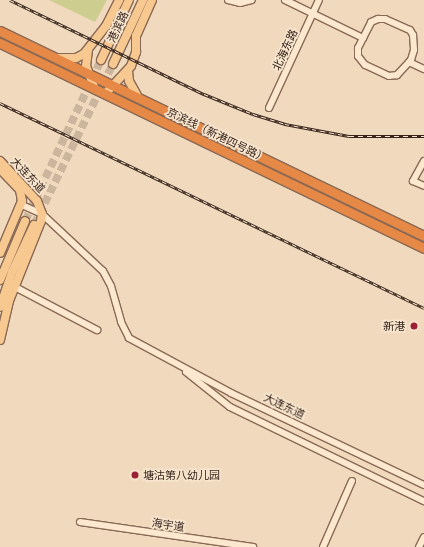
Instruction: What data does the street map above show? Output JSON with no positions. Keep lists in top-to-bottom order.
{
  "streets": {
    "highway": ["京滨线（新港四号路）"],
    "main road": ["港滨路", "大连东道"],
    "street": ["北海东路", "海宇道"]
  },
  "places": ["新港", "塘沽第八幼儿园"]
}
